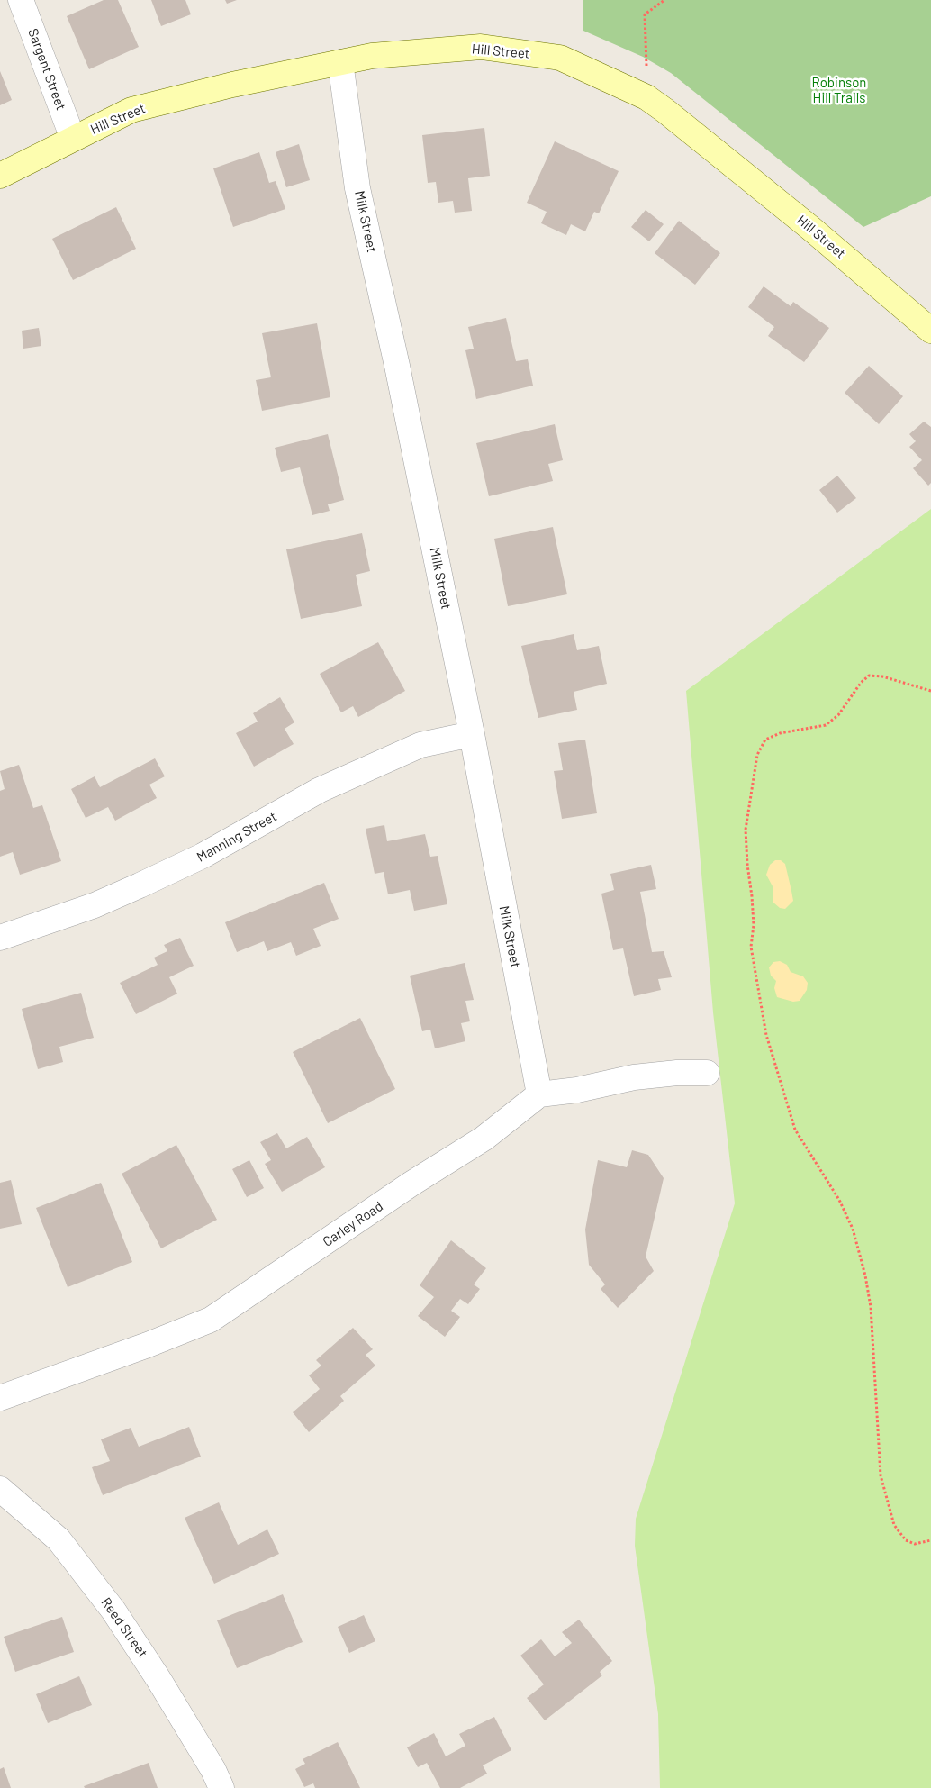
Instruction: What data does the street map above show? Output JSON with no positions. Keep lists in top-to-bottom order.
{
  "streets": {
    "street": [
      "Hill Street",
      "Sargent Street",
      "Milk Street",
      "Manning Street",
      "Carley Road",
      "Reed Street"
    ]
  },
  "crossings": [
    ["Hill Street", "Sargent Street"],
    ["Hill Street", "Milk Street"],
    ["Milk Street", "Manning Street"],
    ["Milk Street", "Carley Road"]
  ],
  "parks": ["Robinson Hill Trails"]
}
